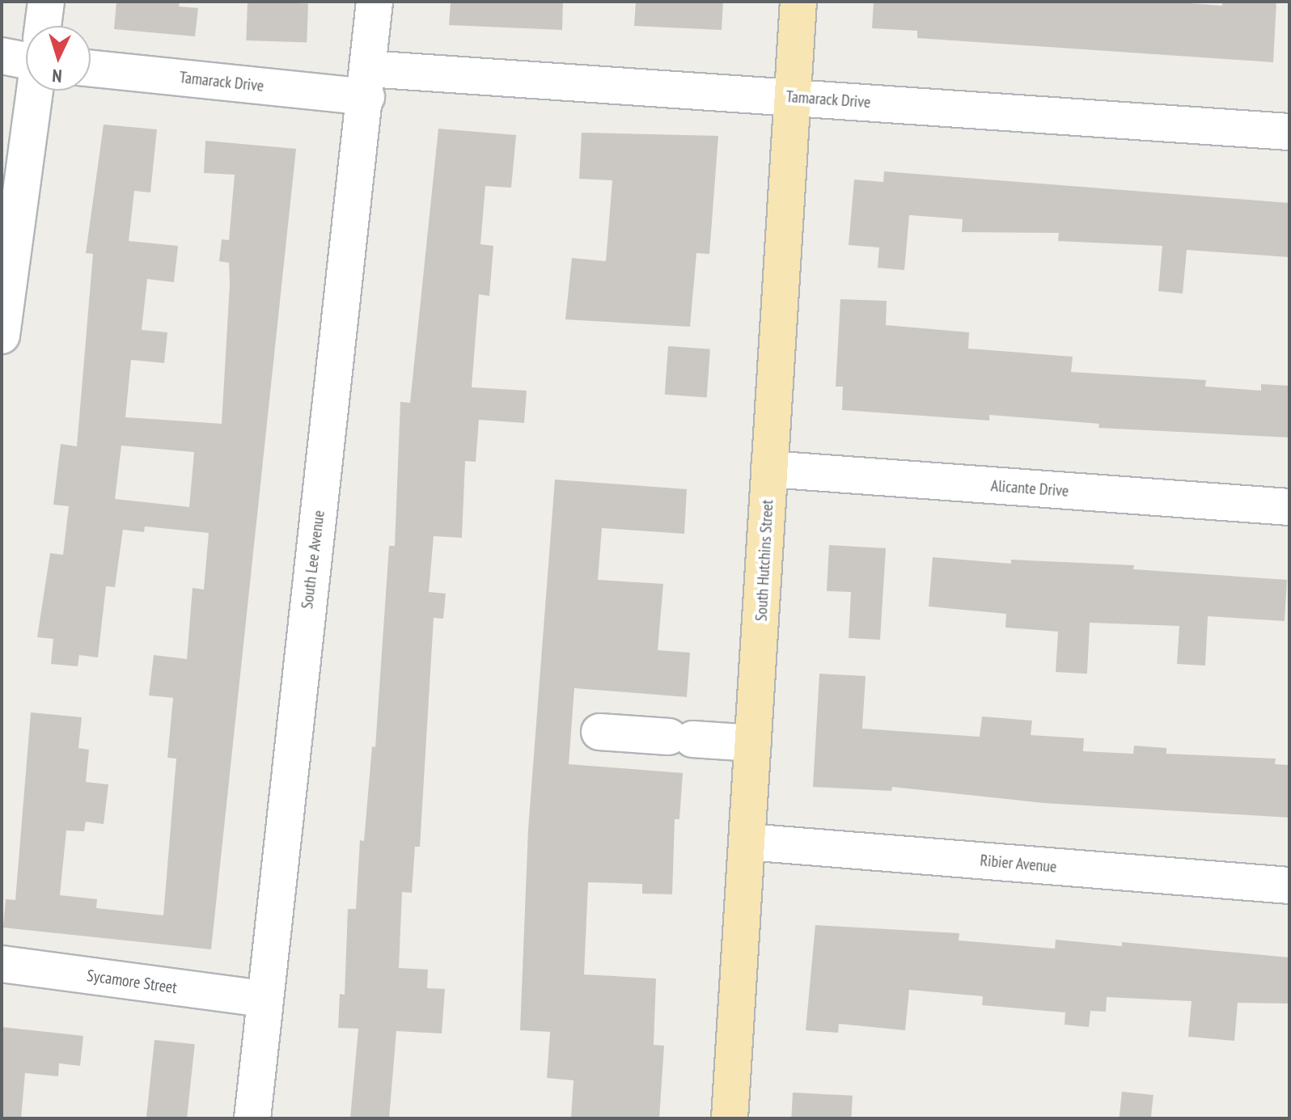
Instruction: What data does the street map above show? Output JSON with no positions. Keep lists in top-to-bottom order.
{
  "streets": {
    "main road": ["South Hutchins Street"],
    "street": [
      "Tamarack Drive",
      "Alicante Drive",
      "South Lee Avenue",
      "Ribier Avenue",
      "Sycamore Street"
    ]
  },
  "crossings": [
    ["Tamarack Drive", "South Lee Avenue"],
    ["Tamarack Drive", "South Hutchins Street"],
    ["Alicante Drive", "South Hutchins Street"],
    ["South Lee Avenue", "Sycamore Street"],
    ["South Hutchins Street", "Ribier Avenue"]
  ],
  "north": "bottom"
}
